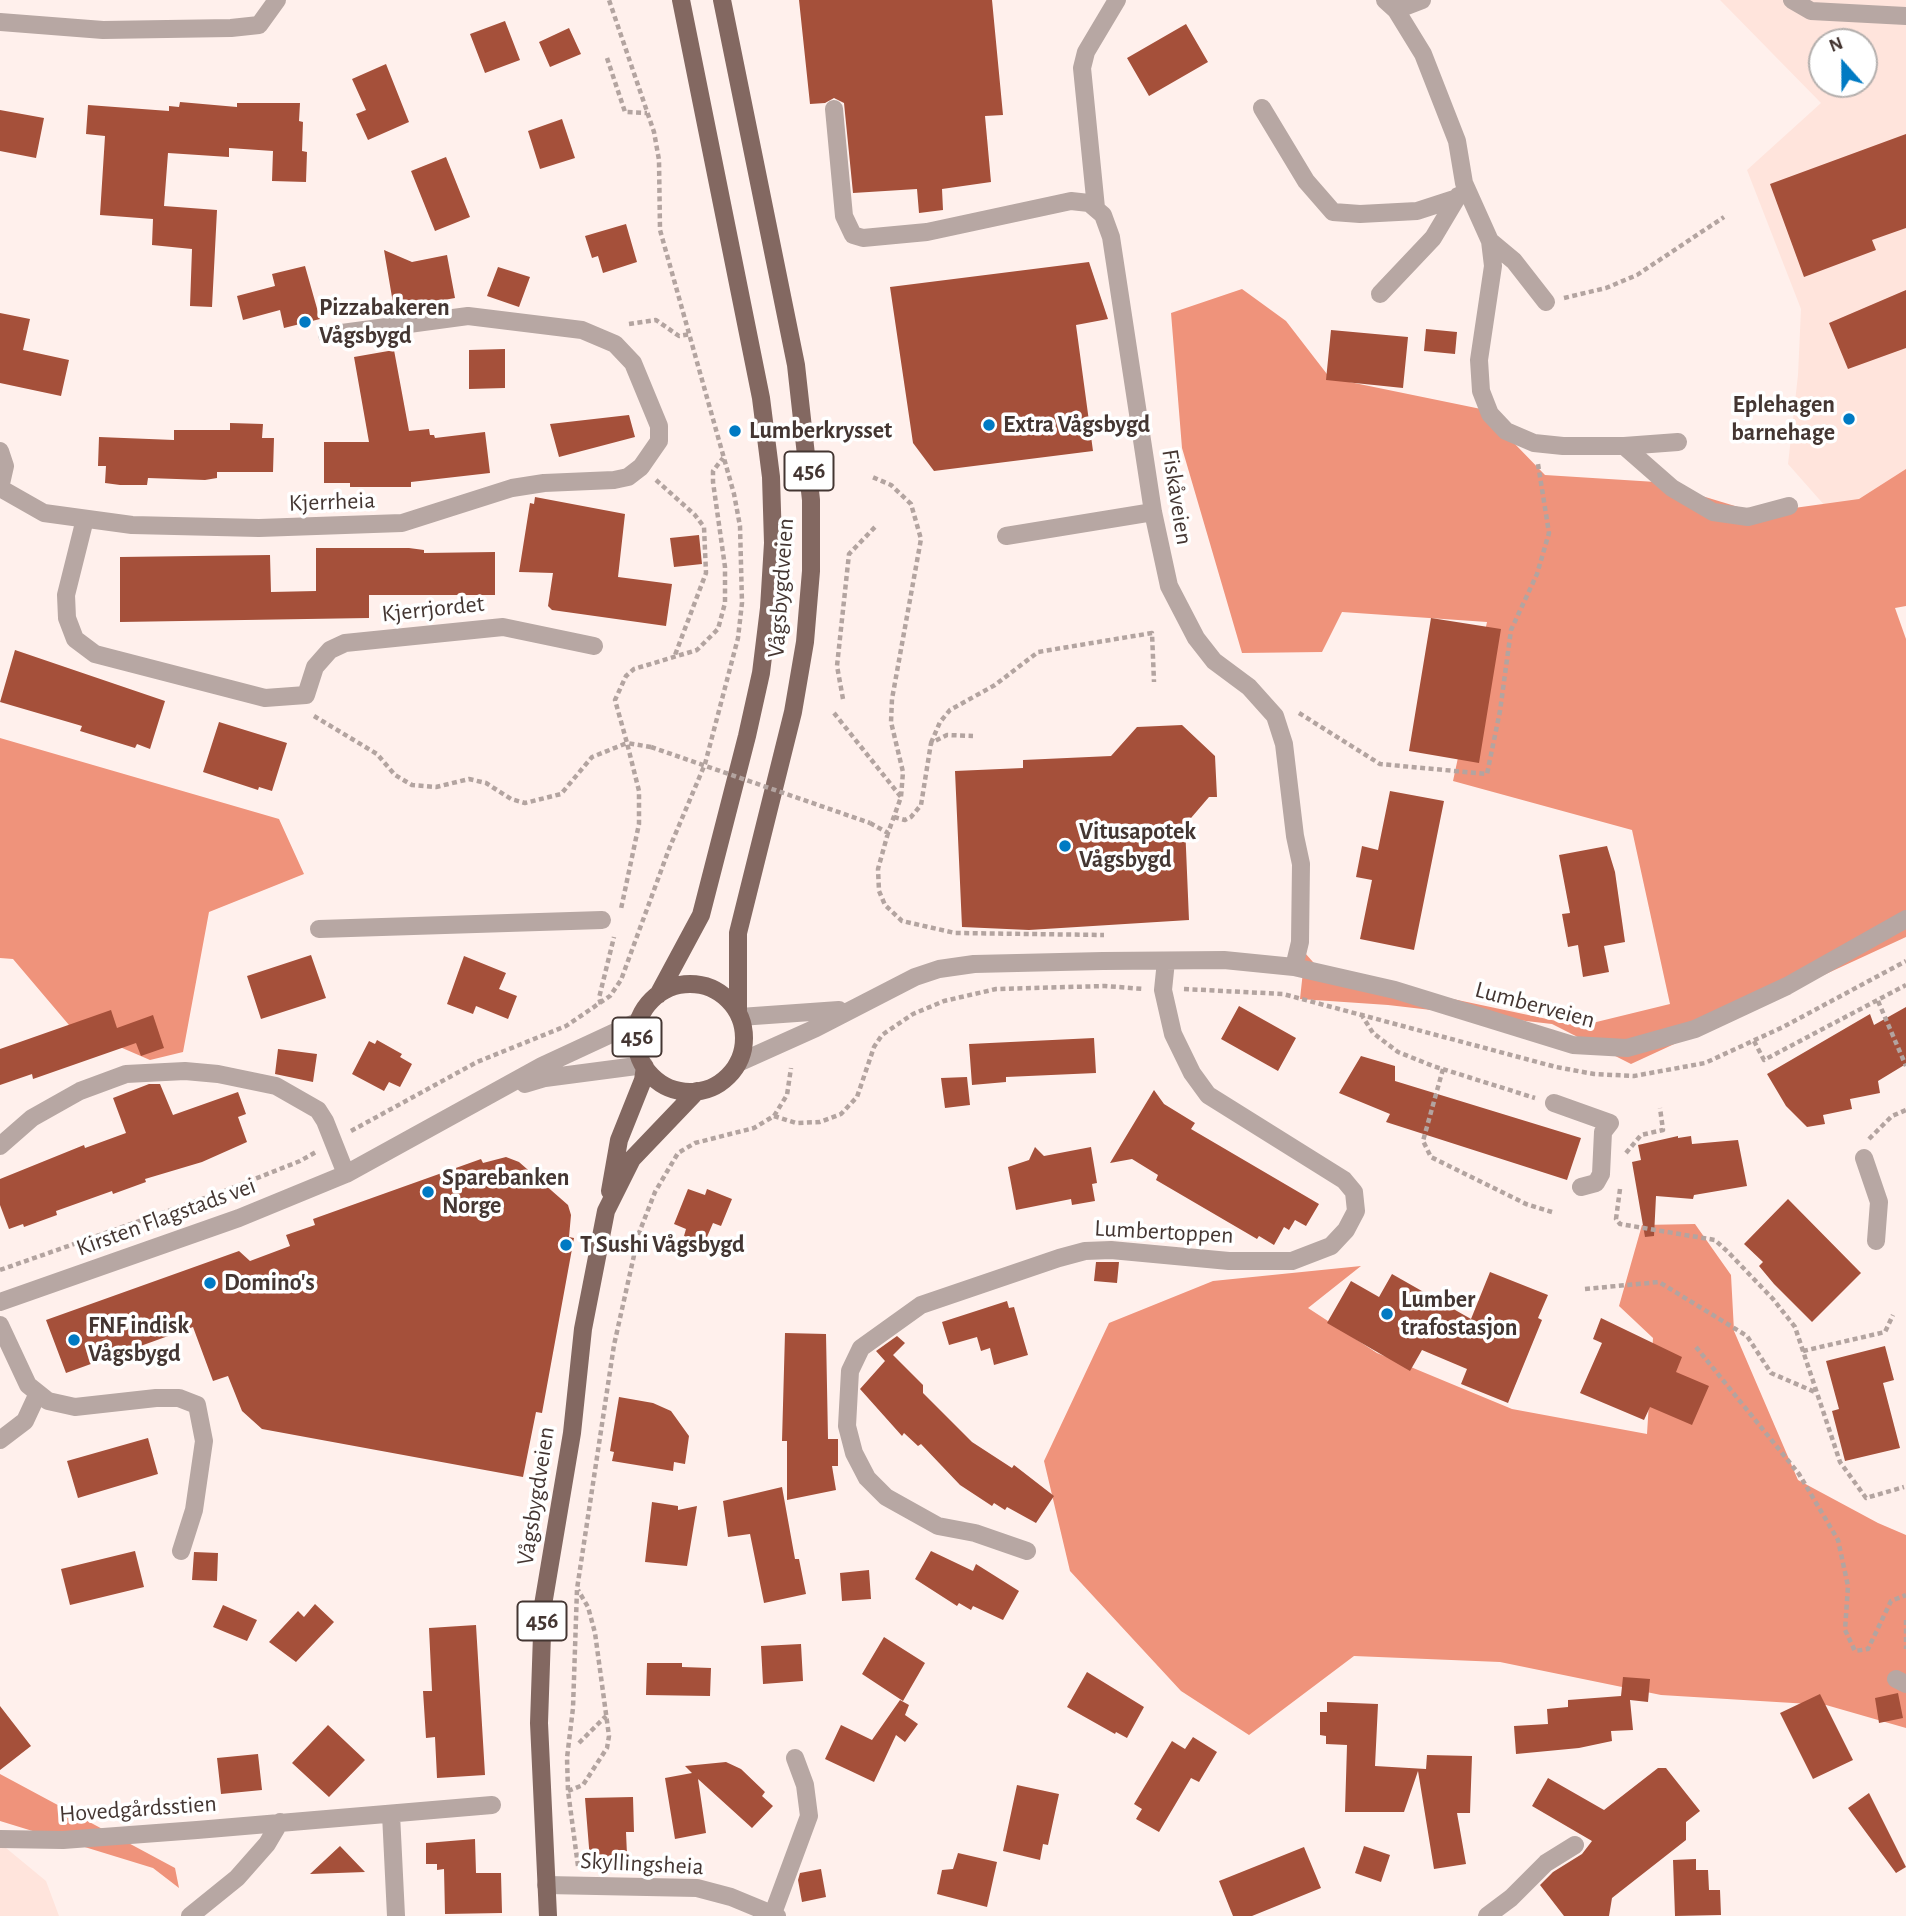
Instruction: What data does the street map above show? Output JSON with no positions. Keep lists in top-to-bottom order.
{
  "streets": {
    "main road": ["456", "Vågsbygdveien"],
    "street": [
      "Fiskåveien",
      "Kjerrheia",
      "Kjerrjordet",
      "Lumberveien",
      "Kirsten Flagstads vei",
      "Lumbertoppen",
      "Hovedgårdsstien",
      "Skyllingsheia"
    ]
  },
  "crossings": [
    ["456", "Vågsbygdveien"],
    ["456", "Lumberveien"],
    ["456", "Kirsten Flagstads vei"],
    ["Fiskåveien", "Lumberveien"],
    ["Vågsbygdveien", "Lumberveien"],
    ["Vågsbygdveien", "Kirsten Flagstads vei"],
    ["Vågsbygdveien", "Skyllingsheia"],
    ["Lumberveien", "Kirsten Flagstads vei"],
    ["Lumberveien", "Lumbertoppen"]
  ],
  "places": [
    "Pizzabakeren Vågsbygd",
    "Eplehagen barnehage",
    "Extra Vågsbygd",
    "Lumberkrysset",
    "Vitusapotek Vågsbygd",
    "Sparebanken Norge",
    "T Sushi Vågsbygd",
    "Domino's",
    "Lumber trafostasjon",
    "FNF indisk Vågsbygd"
  ],
  "north": "top"
}
